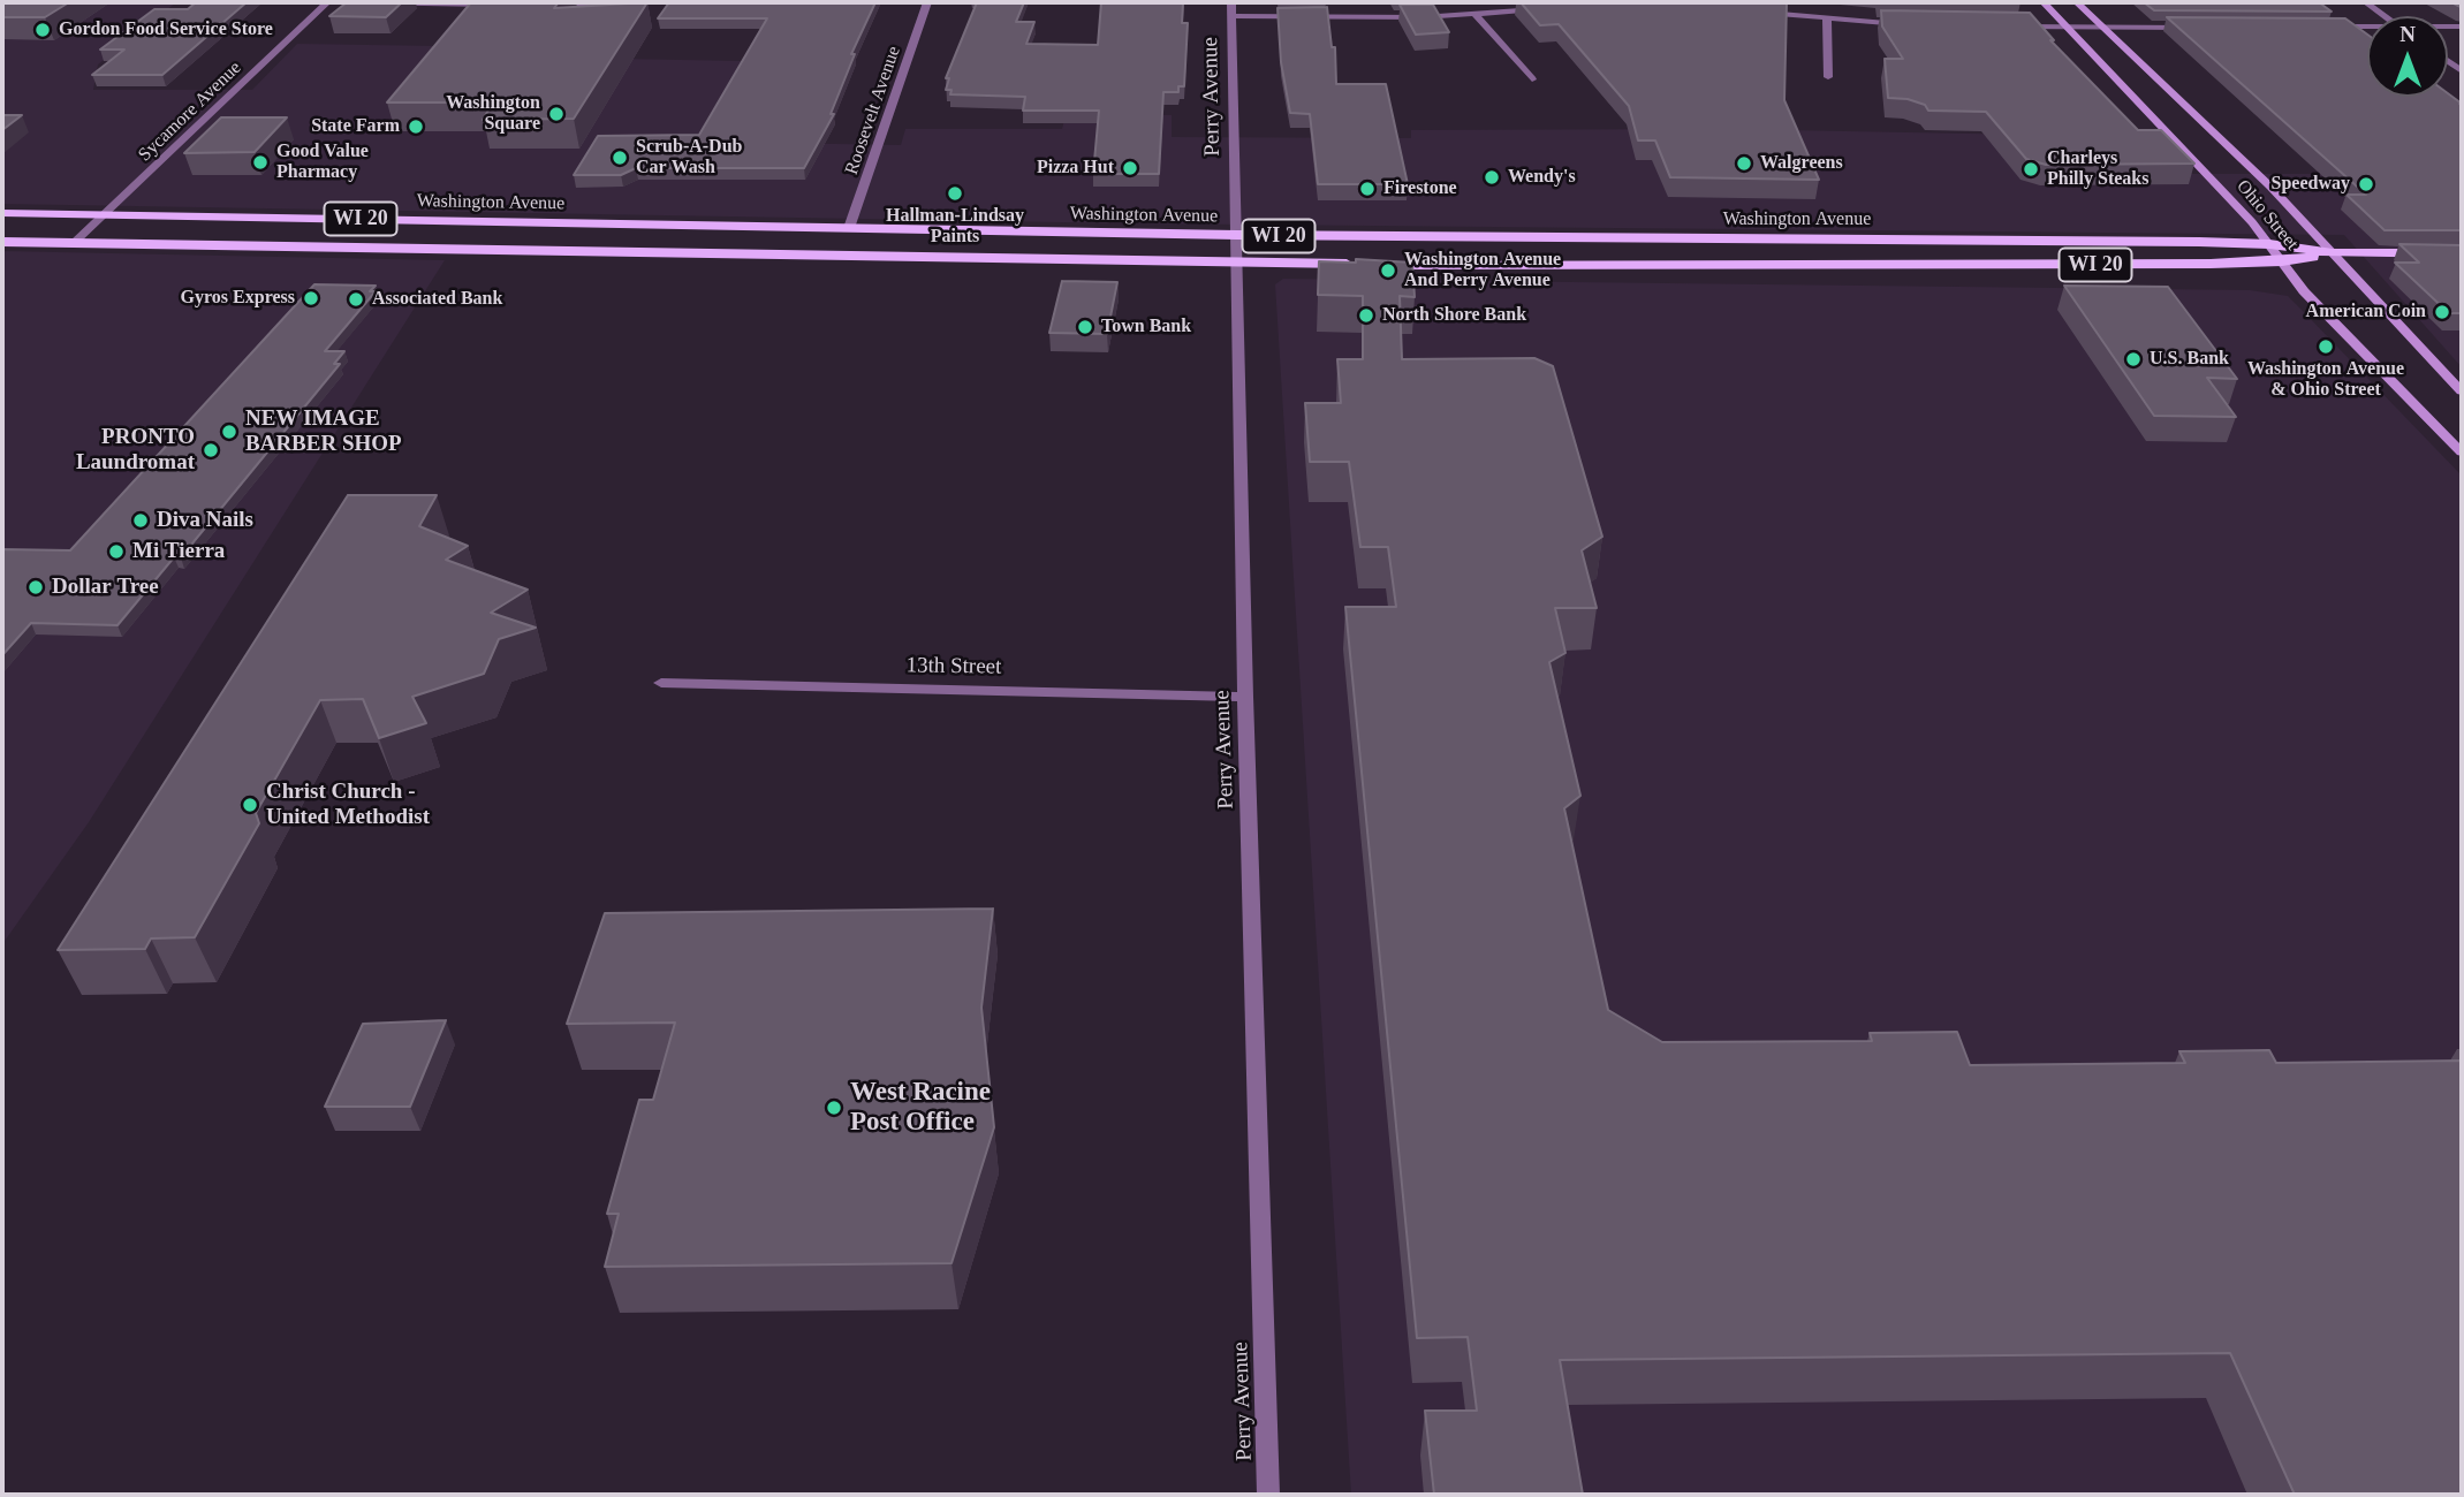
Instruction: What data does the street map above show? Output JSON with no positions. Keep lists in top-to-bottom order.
{
  "streets": {
    "main road": ["Washington Avenue", "WI 20"],
    "street": [
      "Perry Avenue",
      "Roosevelt Avenue",
      "Sycamore Avenue",
      "Ohio Street",
      "13th Street"
    ]
  },
  "crossings": [
    ["Perry Avenue", "Washington Avenue"],
    ["Perry Avenue", "WI 20"],
    ["Perry Avenue", "13th Street"],
    ["Roosevelt Avenue", "Washington Avenue"],
    ["Sycamore Avenue", "Washington Avenue"],
    ["Sycamore Avenue", "WI 20"],
    ["Washington Avenue", "Ohio Street"]
  ],
  "places": [
    "Gordon Food Service Store",
    "Washington Square",
    "State Farm",
    "Scrub-A-Dub Car Wash",
    "Good Value Pharmacy",
    "Walgreens",
    "Pizza Hut",
    "Charleys Philly Steaks",
    "Wendy's",
    "Speedway",
    "Firestone",
    "Hallman-Lindsay Paints",
    "Washington Avenue And Perry Avenue",
    "Gyros Express",
    "Associated Bank",
    "American Coin",
    "North Shore Bank",
    "Town Bank",
    "Washington Avenue & Ohio Street",
    "U.S. Bank",
    "NEW IMAGE BARBER SHOP",
    "PRONTO Laundromat",
    "Diva Nails",
    "Mi Tierra",
    "Dollar Tree",
    "Christ Church - United Methodist",
    "West Racine Post Office"
  ],
  "north": "top"
}
